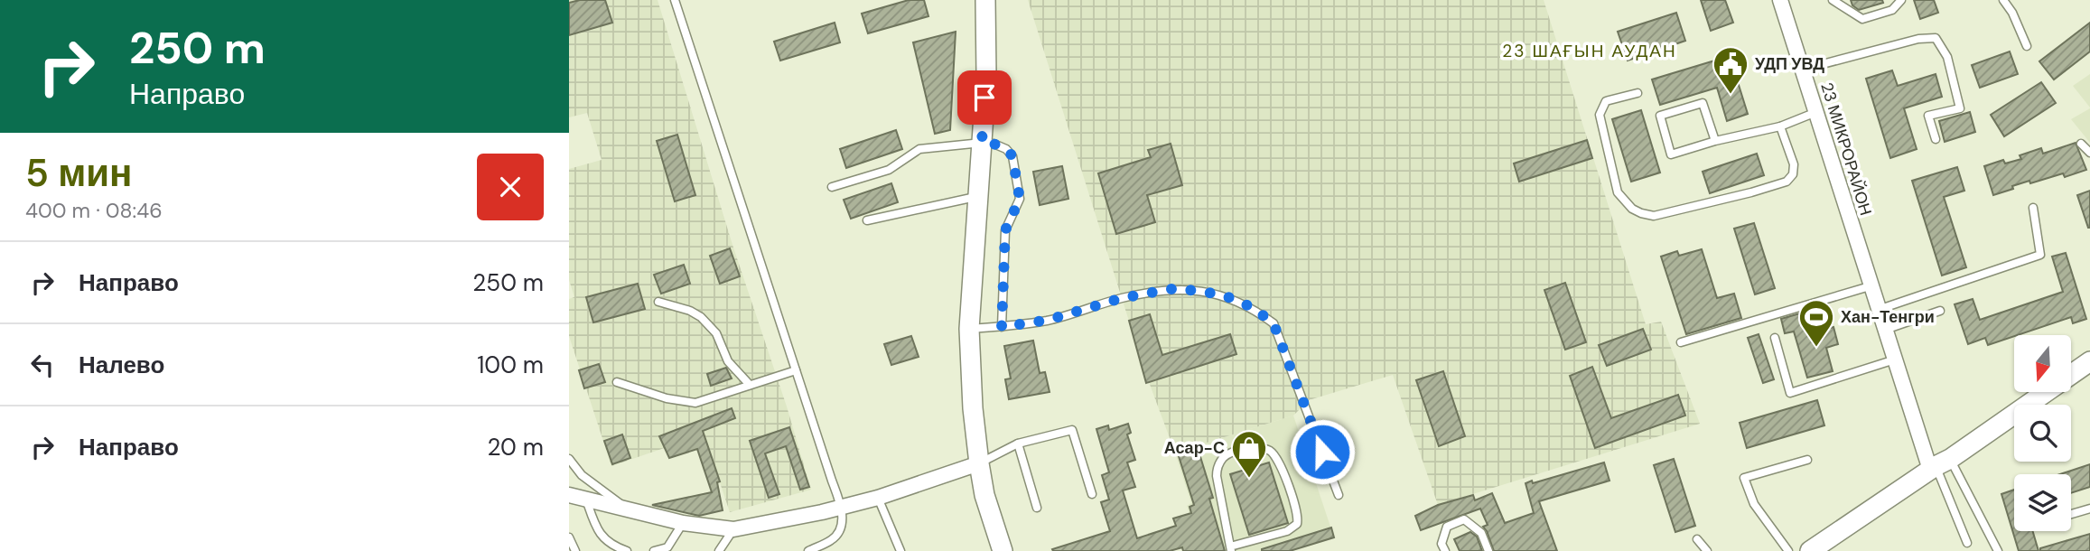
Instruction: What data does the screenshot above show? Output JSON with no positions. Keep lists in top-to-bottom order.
{
  "streets": {
    "street": ["23 МИКРОРАЙОН"]
  },
  "districts": ["23 ШАҒЫН АУДАН"],
  "places": {
    "public building": ["УДП УВД"],
    "sports": ["Хан-Тенгри"],
    "shop": ["Асар-С"]
  },
  "north": "bottom",
  "page": {
    "turn": ["250 m", "Направо"],
    "heading": ["5 мин", "400 m · 08:46"],
    "list": [
      {
        "name": "Направо",
        "value": "250 m"
      },
      {
        "name": "Налево",
        "value": "100 m"
      },
      {
        "name": "Направо",
        "value": "20 m"
      }
    ]
  }
}
